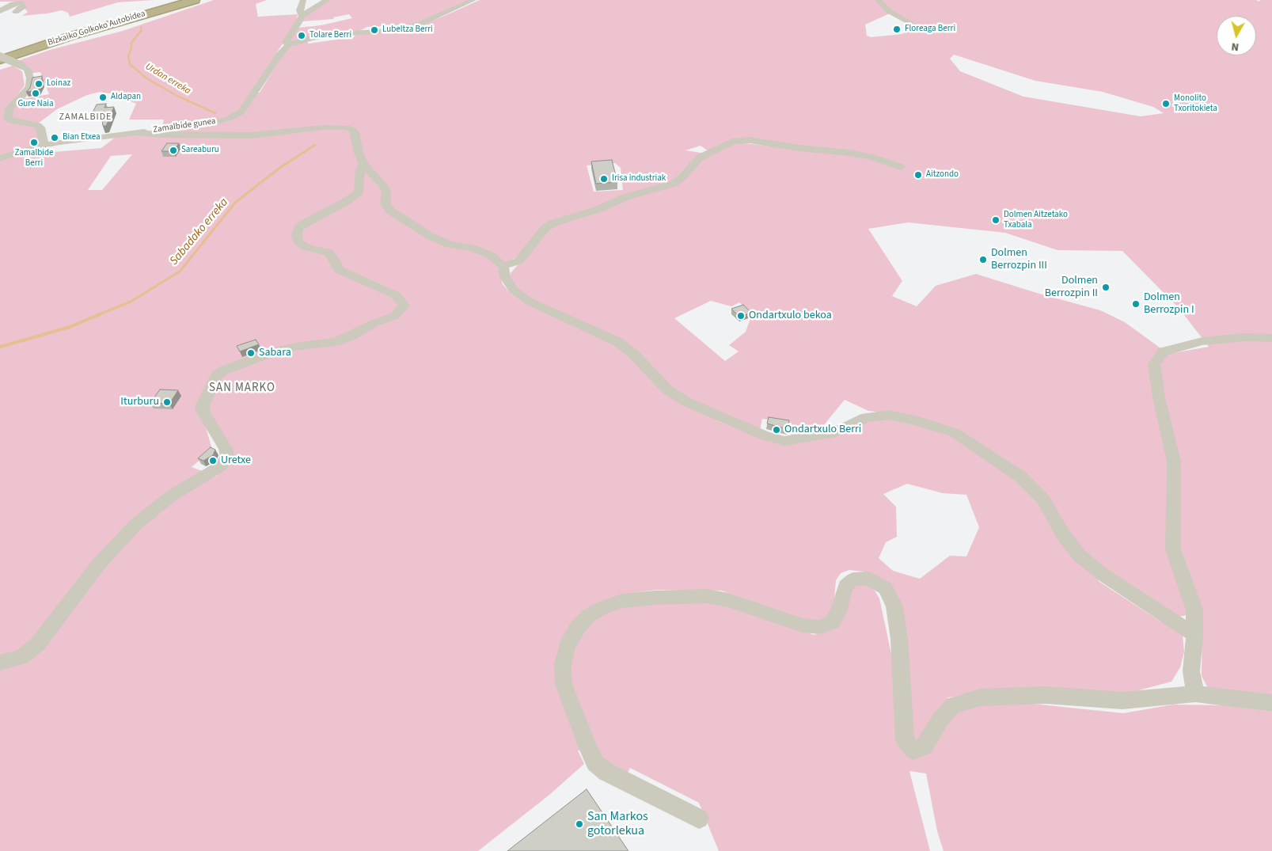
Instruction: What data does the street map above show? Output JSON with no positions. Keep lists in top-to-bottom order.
{
  "streets": {
    "highway": ["Bizkaiko Golkoko Autobidea"],
    "street": ["Zamalbide gunea"]
  },
  "districts": ["ZAMALBIDE", "SAN MARKO"],
  "water": ["Urdan erreka", "Sabadako erreka"],
  "places": [
    "Floreaga Berri",
    "Lubeltza Berri",
    "Tolare Berri",
    "Loinaz",
    "Gure Naia",
    "Aldapan",
    "Monolito Txoritokieta",
    "Bian Etxea",
    "Zamalbide Berri",
    "Sareaburu",
    "Aitzondo",
    "Irisa industriak",
    "Dolmen Aitzetako Txabala",
    "Dolmen Berrozpin III",
    "Dolmen Berrozpin II",
    "Dolmen Berrozpin I",
    "Ondartxulo bekoa",
    "Sabara",
    "Iturburu",
    "Ondartxulo Berri",
    "Uretxe",
    "San Markos gotorlekua"
  ],
  "north": "bottom"
}
